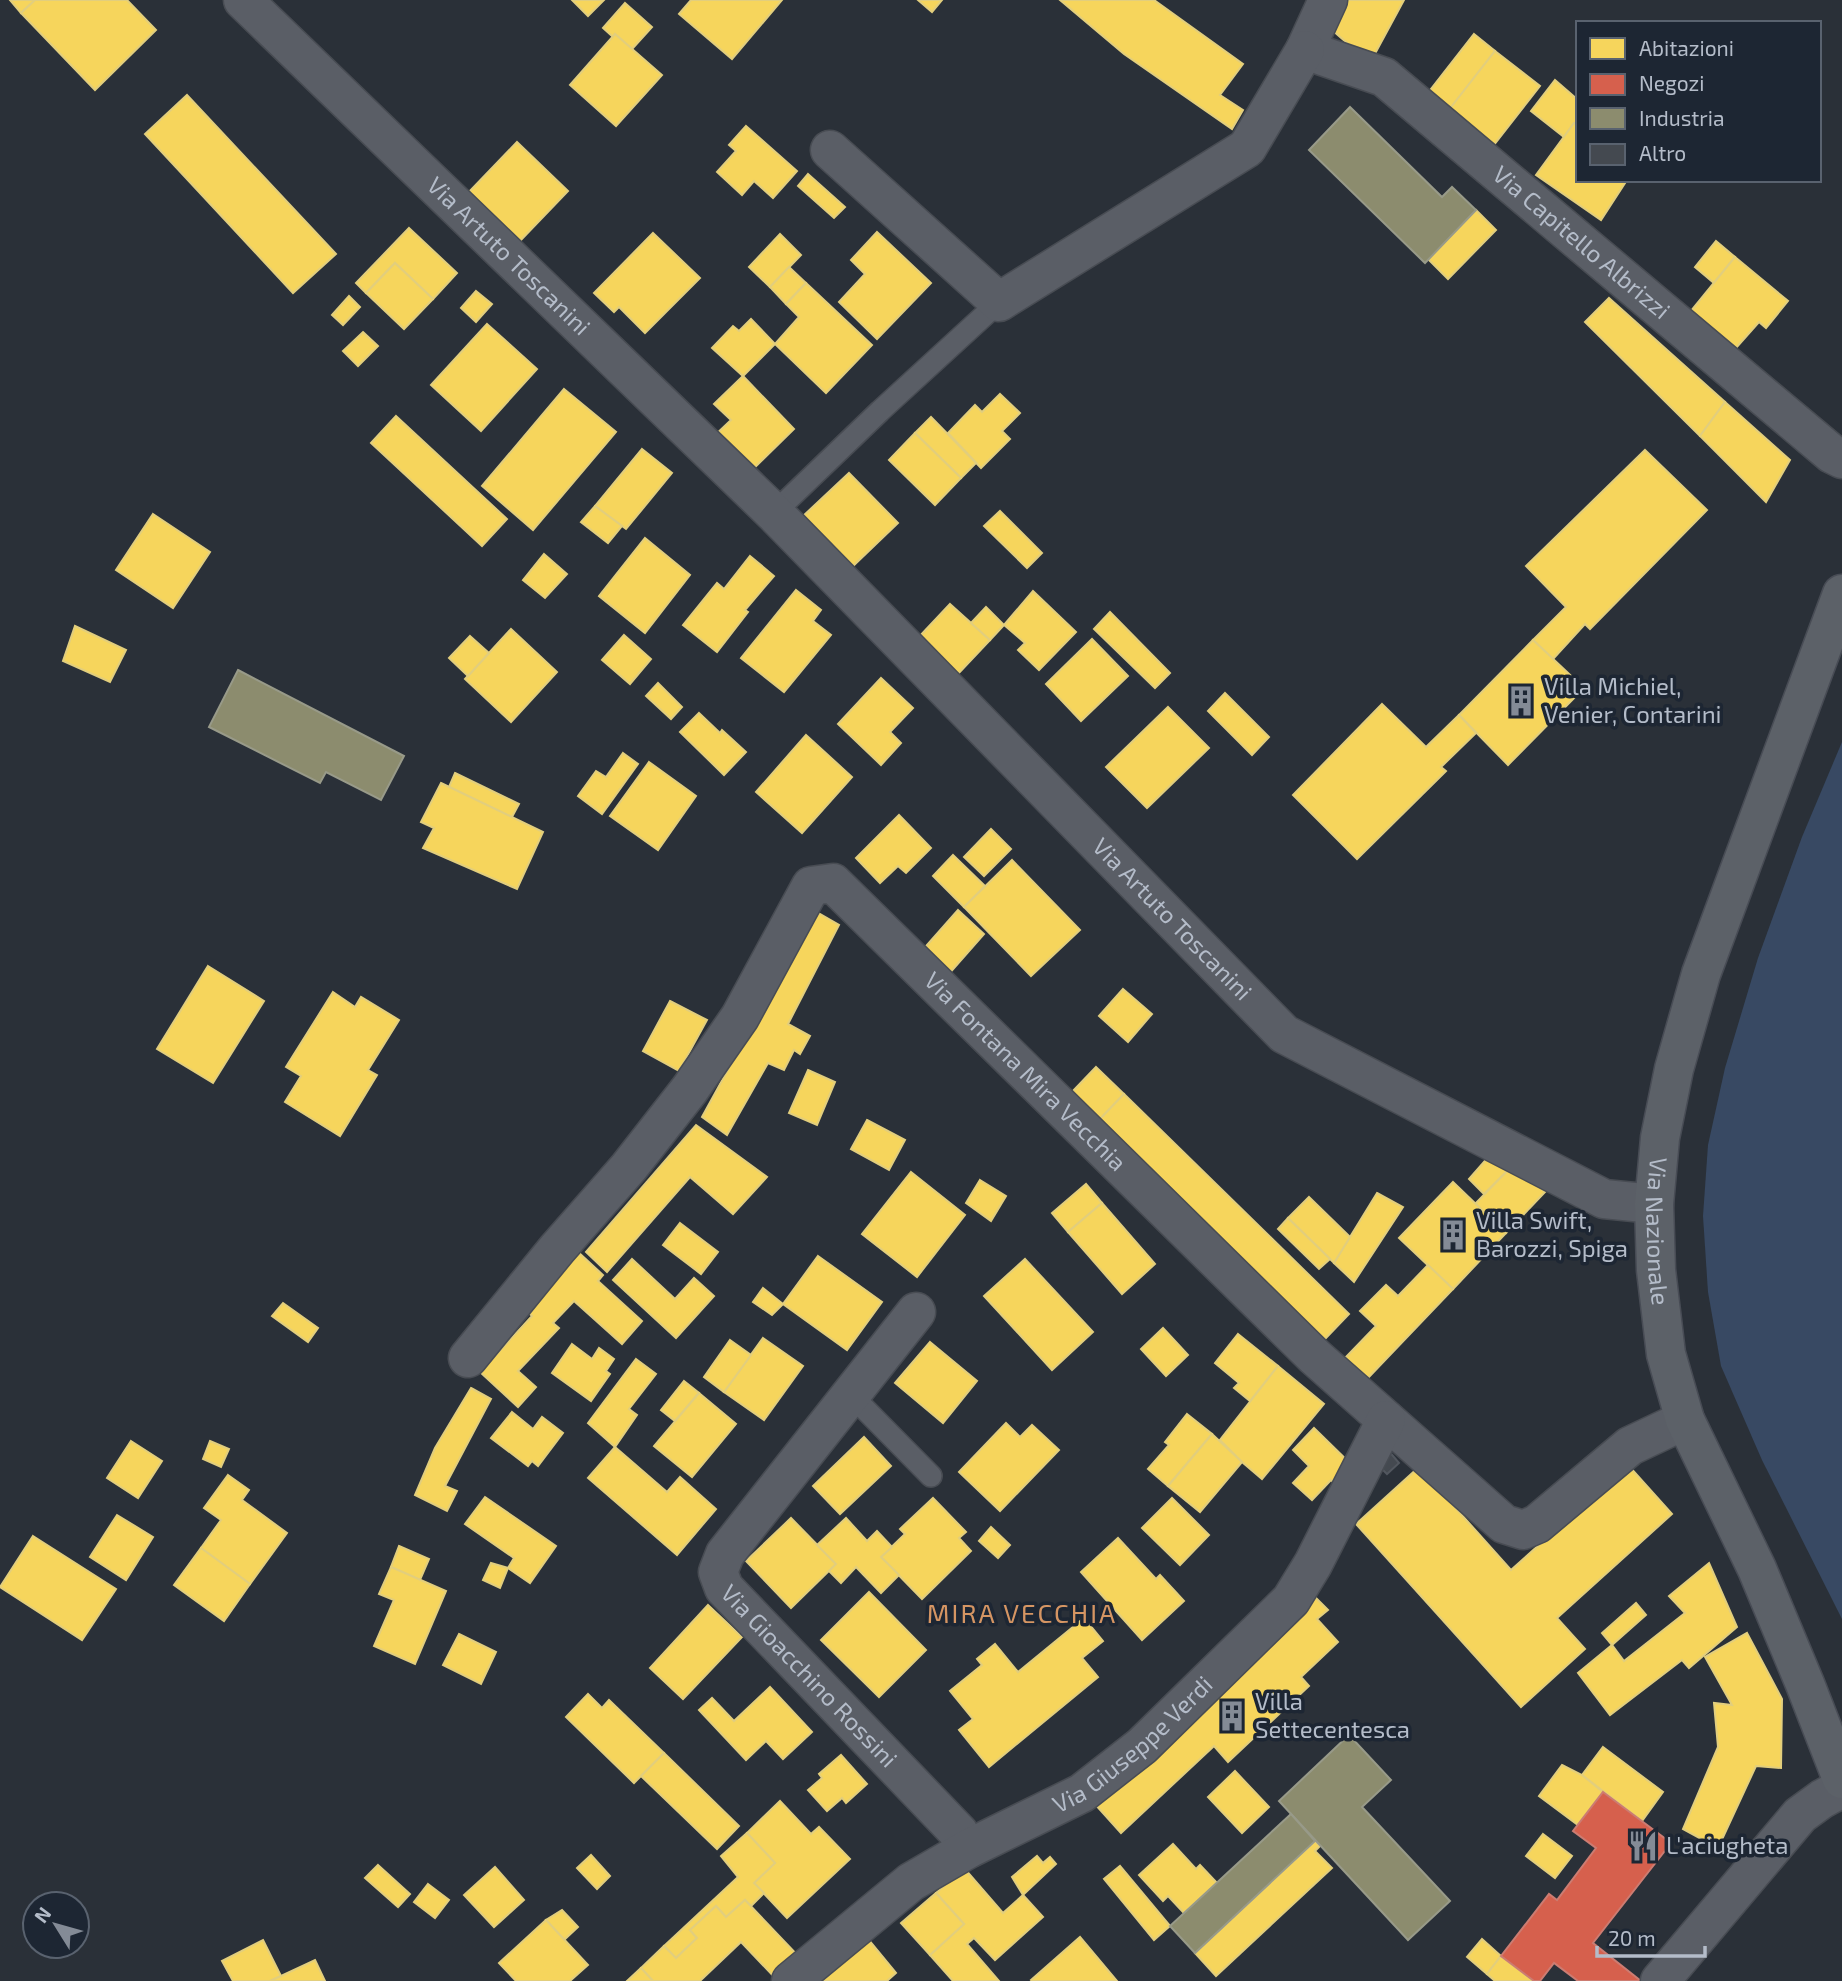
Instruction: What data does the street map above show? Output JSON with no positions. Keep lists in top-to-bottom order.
{
  "streets": {
    "main road": ["Via Nazionale"],
    "street": [
      "Via Capitello Albrizzi",
      "Via Artuto Toscanini",
      "Via Fontana Mira Vecchia",
      "Via Gioacchino Rossini",
      "Via Giuseppe Verdi"
    ]
  },
  "crossings": [
    ["Via Artuto Toscanini", "Via Nazionale"],
    ["Via Fontana Mira Vecchia", "Via Nazionale"],
    ["Via Fontana Mira Vecchia", "Via Giuseppe Verdi"],
    ["Via Gioacchino Rossini", "Via Giuseppe Verdi"]
  ],
  "districts": ["MIRA VECCHIA"],
  "places": {
    "building": ["Villa Michiel, Venier, Contarini", "Villa Swift, Barozzi, Spiga", "Villa Settecentesca"],
    "restaurant": ["L'aciugheta"]
  },
  "legend": [
    "Abitazioni",
    "Negozi",
    "Industria",
    "Altro"
  ],
  "scale_bar": "20 m",
  "north": "top left"
}
